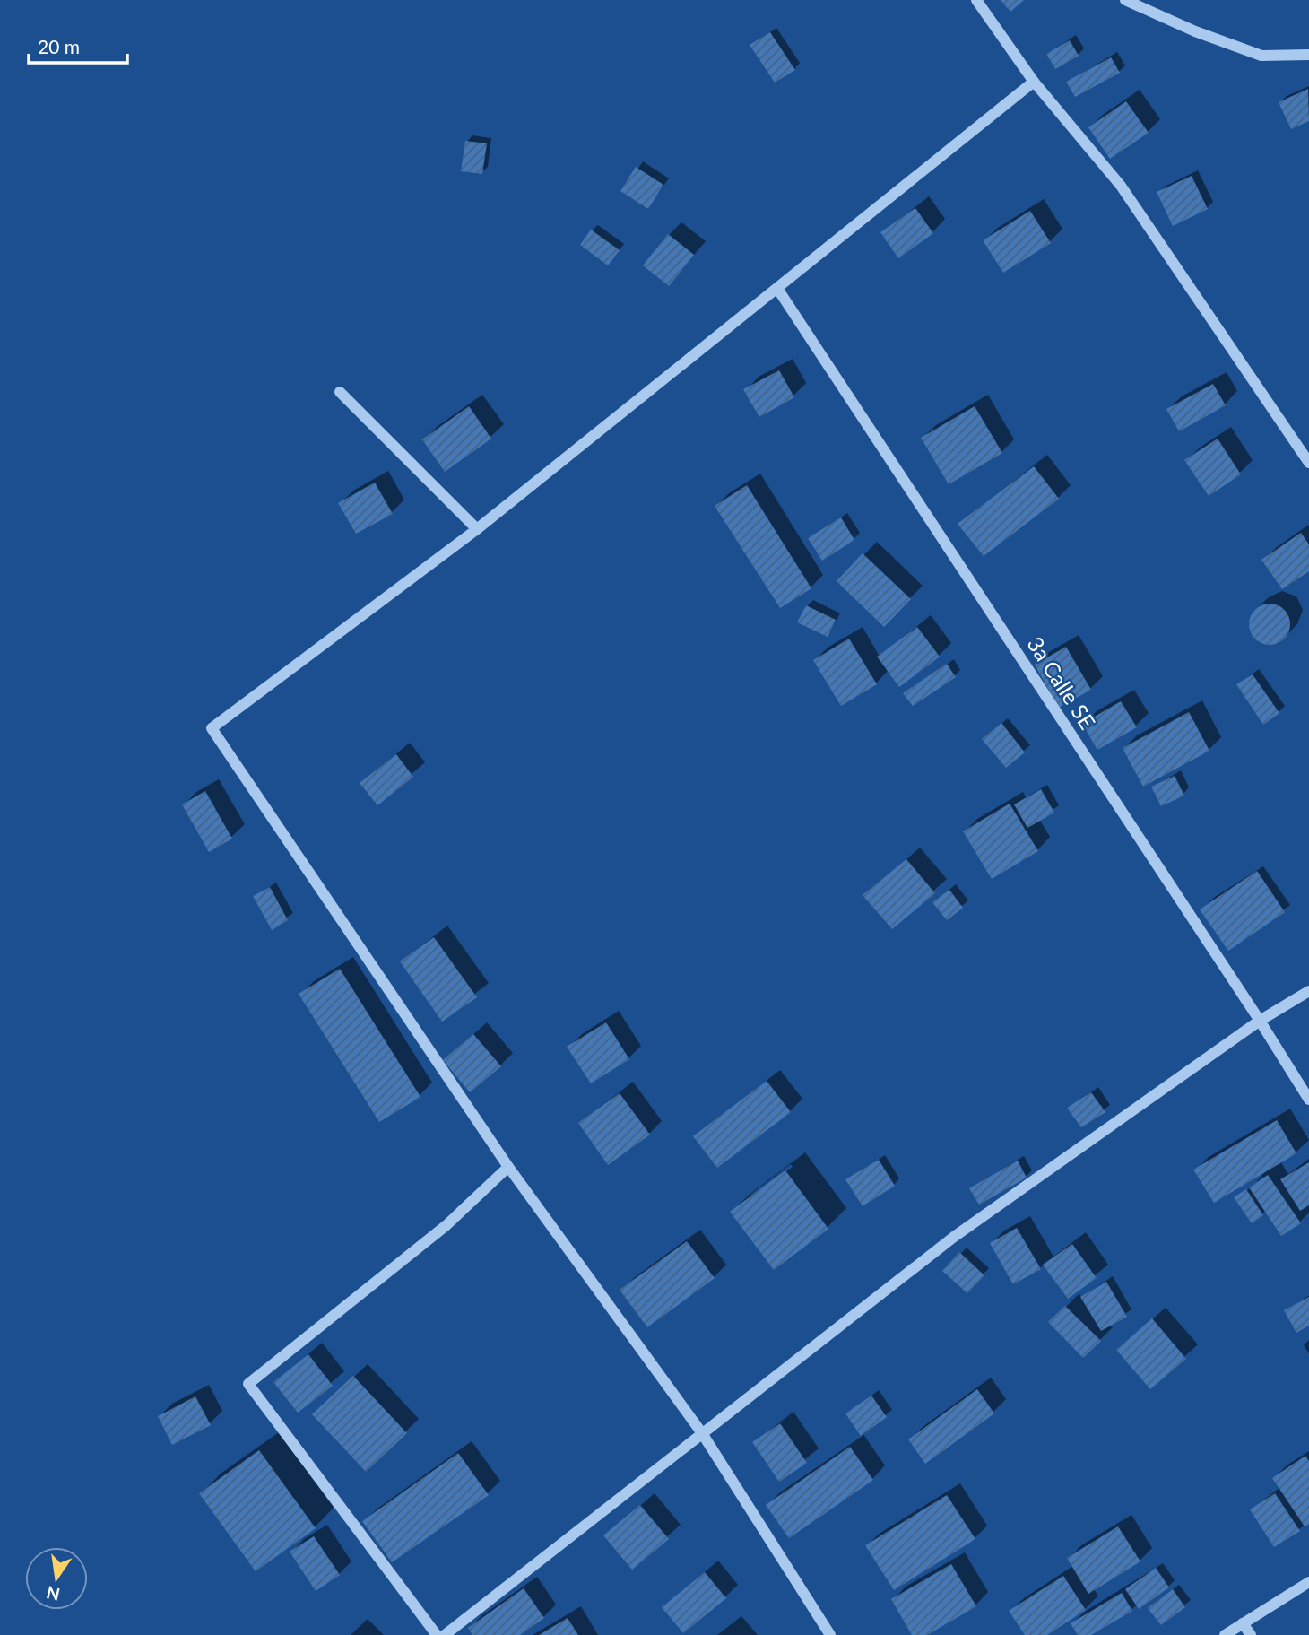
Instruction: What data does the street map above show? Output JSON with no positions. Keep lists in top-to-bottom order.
{
  "streets": {
    "street": ["3a Calle SE"]
  },
  "scale_bar": "20 m",
  "north": "bottom"
}
